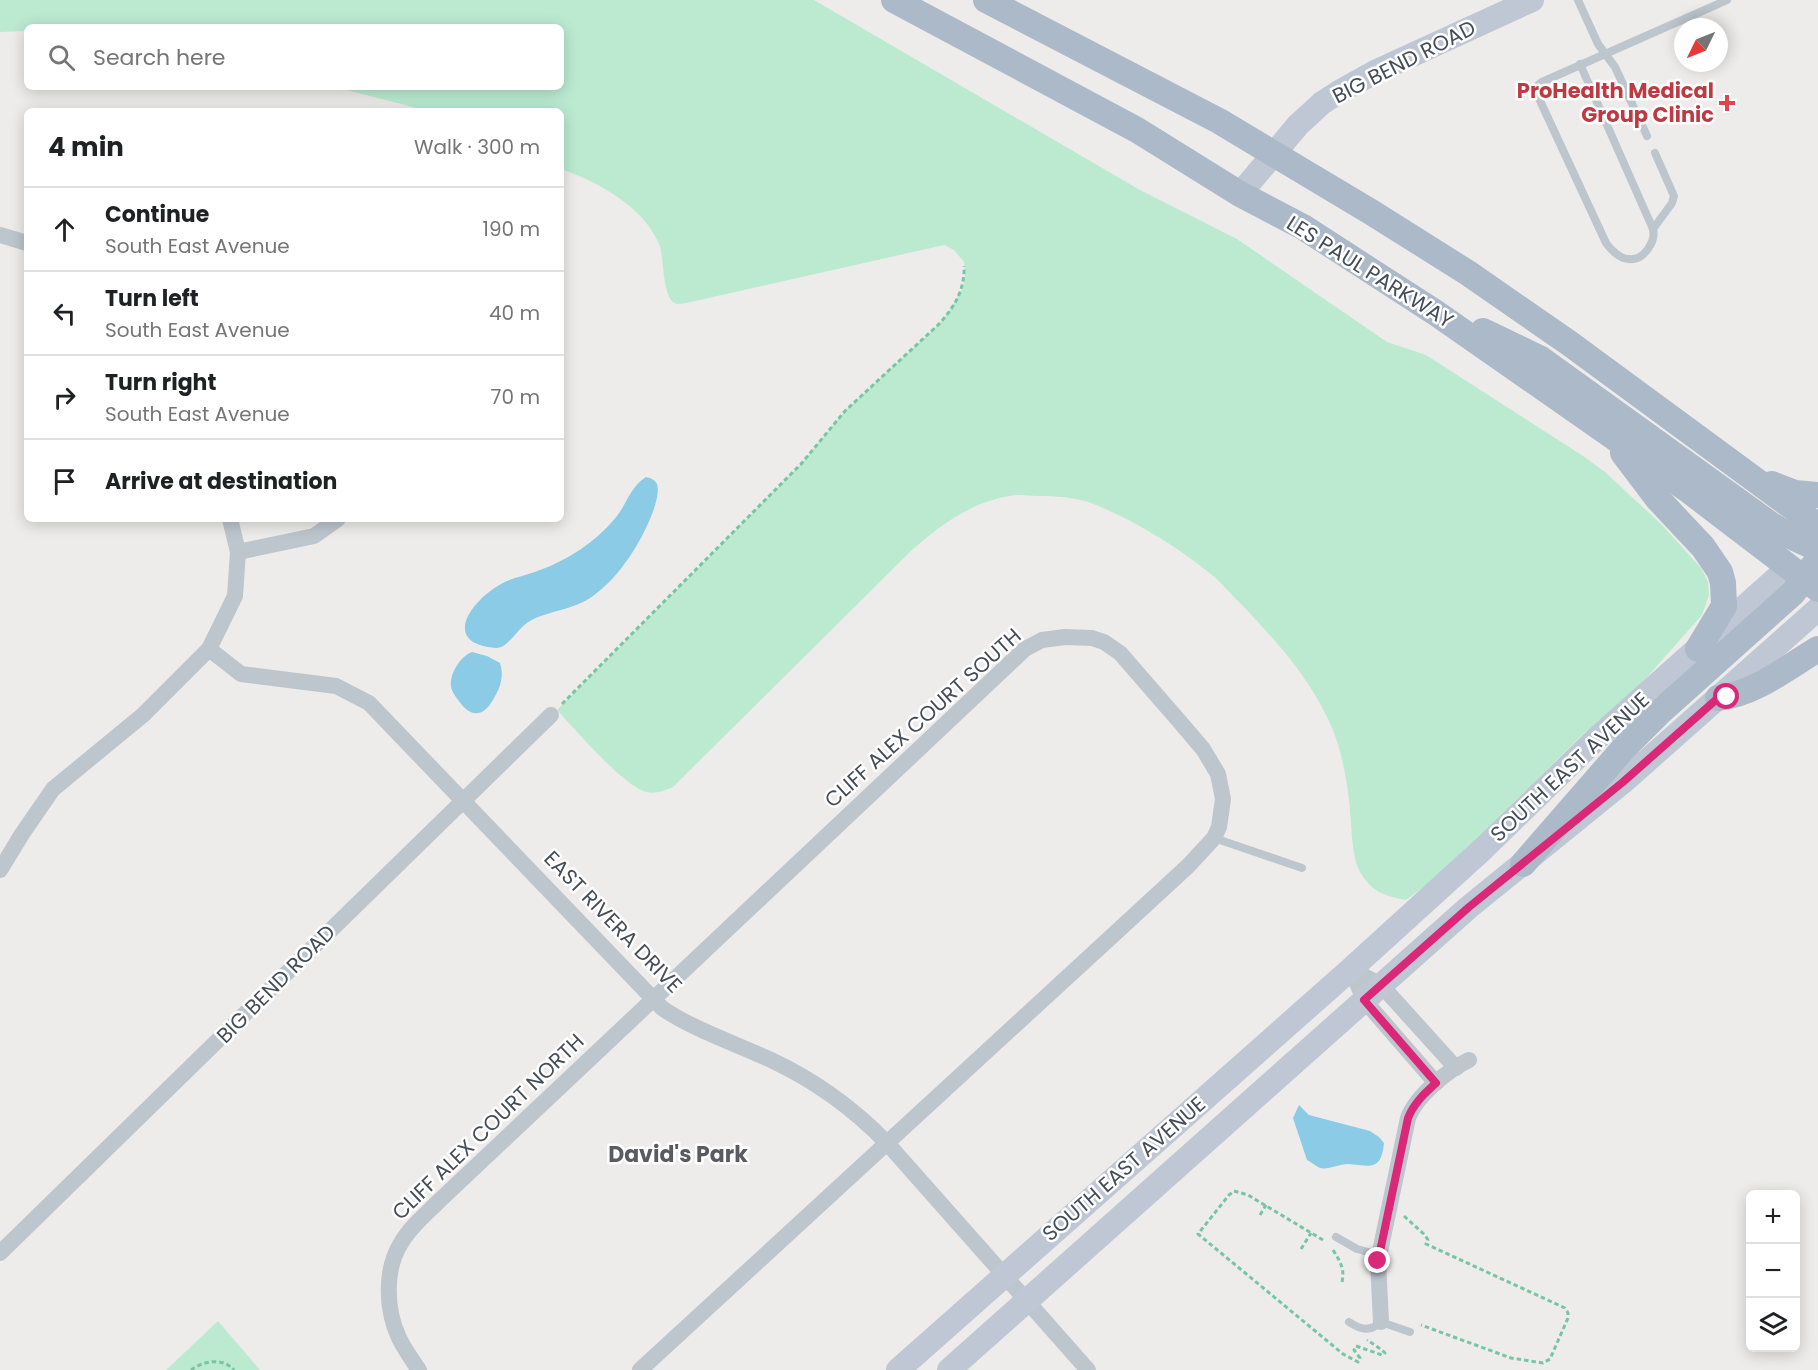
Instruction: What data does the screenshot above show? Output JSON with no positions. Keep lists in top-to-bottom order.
{
  "streets": {
    "main road": ["BIG BEND ROAD", "LES PAUL PARKWAY", "SOUTH EAST AVENUE"],
    "street": ["CLIFF ALEX COURT SOUTH", "EAST RIVERA DRIVE", "CLIFF ALEX COURT NORTH"]
  },
  "crossings": [
    ["BIG BEND ROAD", "LES PAUL PARKWAY"],
    ["BIG BEND ROAD", "EAST RIVERA DRIVE"],
    ["LES PAUL PARKWAY", "SOUTH EAST AVENUE"],
    ["CLIFF ALEX COURT SOUTH", "EAST RIVERA DRIVE"],
    ["CLIFF ALEX COURT SOUTH", "CLIFF ALEX COURT NORTH"],
    ["SOUTH EAST AVENUE", "EAST RIVERA DRIVE"],
    ["EAST RIVERA DRIVE", "CLIFF ALEX COURT NORTH"]
  ],
  "districts": ["David's Park"],
  "places": {
    "health": ["ProHealth Medical Group Clinic"]
  },
  "north": "bottom left",
  "page": {
    "search": "Search here",
    "heading": ["4 min", "Walk · 300 m"],
    "list": [
      ["Continue", "South East Avenue", "190 m"],
      ["Turn left", "South East Avenue", "40 m"],
      ["Turn right", "South East Avenue", "70 m"],
      "Arrive at destination"
    ],
    "map_buttons": ["+", "−"]
  }
}
